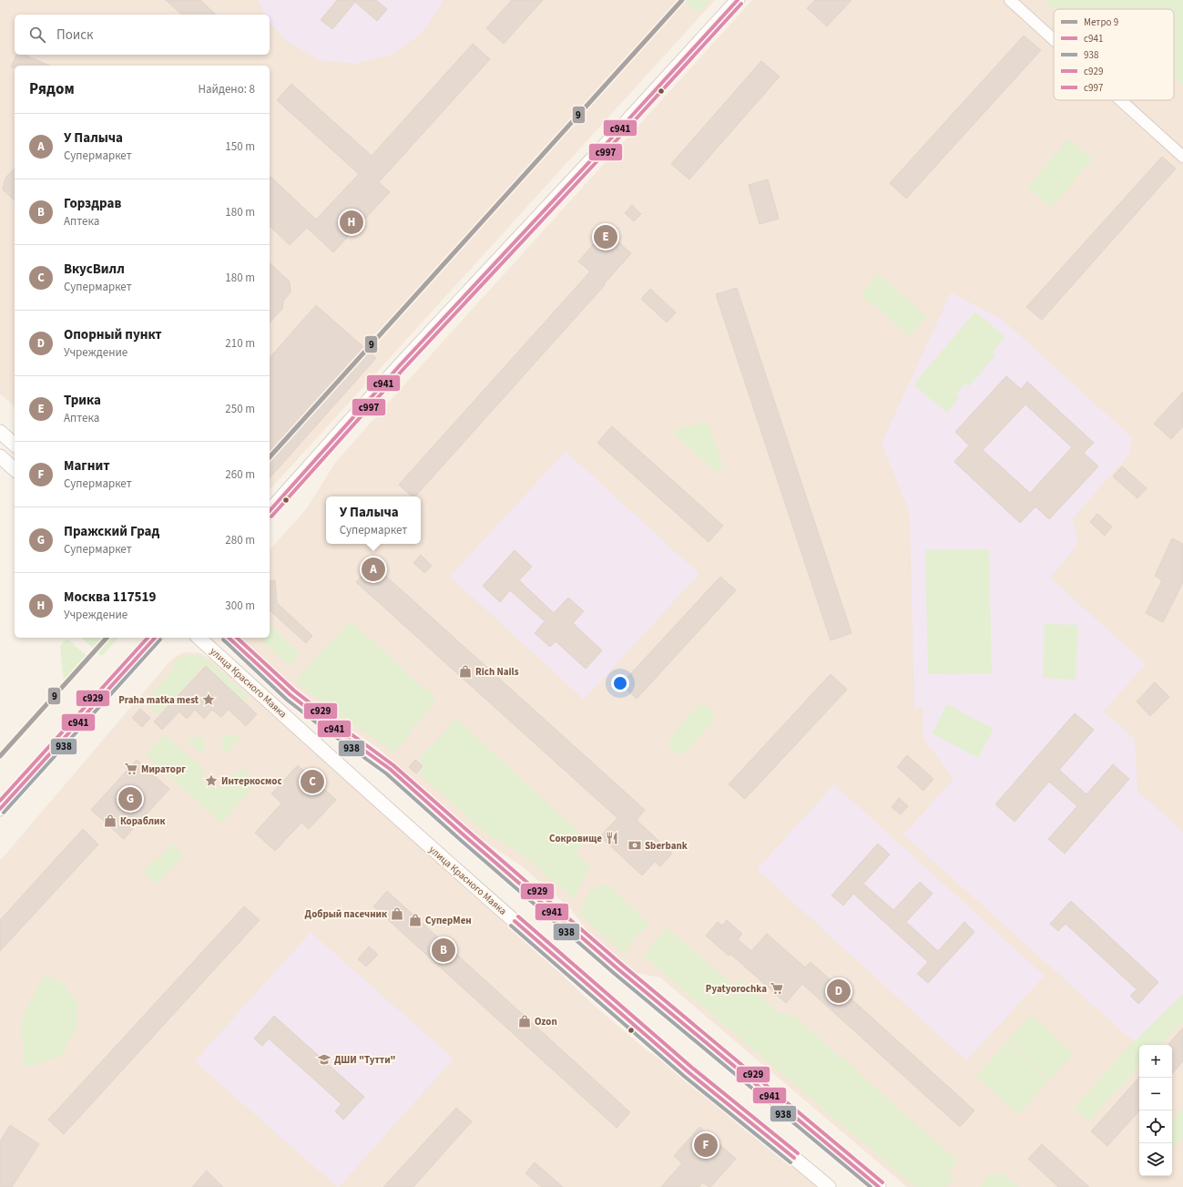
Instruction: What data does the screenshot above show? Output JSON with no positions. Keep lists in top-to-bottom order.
{
  "streets": {
    "street": ["улица Красного Маяка"]
  },
  "places": {
    "shop": [
      "Rich Nails",
      "Кораблик",
      "Добрый пасечник",
      "СуперМен",
      "Ozon"
    ],
    "place": ["Praha matka mest", "Интеркосмос"],
    "supermarket": ["Мираторг", "Pyatyorochka"],
    "restaurant": ["Сокровище"],
    "bank": ["Sberbank"],
    "school or university": ["ДШИ \"Тутти\""]
  },
  "lines": [
    "metro line 9",
    "transit line с941",
    "transit line с997",
    "transit line с929",
    "transit line 938"
  ],
  "legend": [
    "Метро 9",
    "с941",
    "938",
    "с929",
    "с997"
  ],
  "page": {
    "search": "Поиск",
    "heading": ["Рядом", "Найдено: 8"],
    "list": [
      {
        "mark": "A",
        "name": "У Палыча",
        "note": "Супермаркет",
        "value": "150 m"
      },
      {
        "mark": "B",
        "name": "Горздрав",
        "note": "Аптека",
        "value": "180 m"
      },
      {
        "mark": "C",
        "name": "ВкусВилл",
        "note": "Супермаркет",
        "value": "180 m"
      },
      {
        "mark": "D",
        "name": "Опорный пункт",
        "note": "Учреждение",
        "value": "210 m"
      },
      {
        "mark": "E",
        "name": "Трика",
        "note": "Аптека",
        "value": "250 m"
      },
      {
        "mark": "F",
        "name": "Магнит",
        "note": "Супермаркет",
        "value": "260 m"
      },
      {
        "mark": "G",
        "name": "Пражский Град",
        "note": "Супермаркет",
        "value": "280 m"
      },
      {
        "mark": "H",
        "name": "Москва 117519",
        "note": "Учреждение",
        "value": "300 m"
      }
    ],
    "pins": [
      "H",
      "E",
      "A",
      "C",
      "G",
      "B",
      "D",
      "F"
    ],
    "popup": ["У Палыча", "Супермаркет"],
    "map_buttons": ["+", "−"]
  }
}
